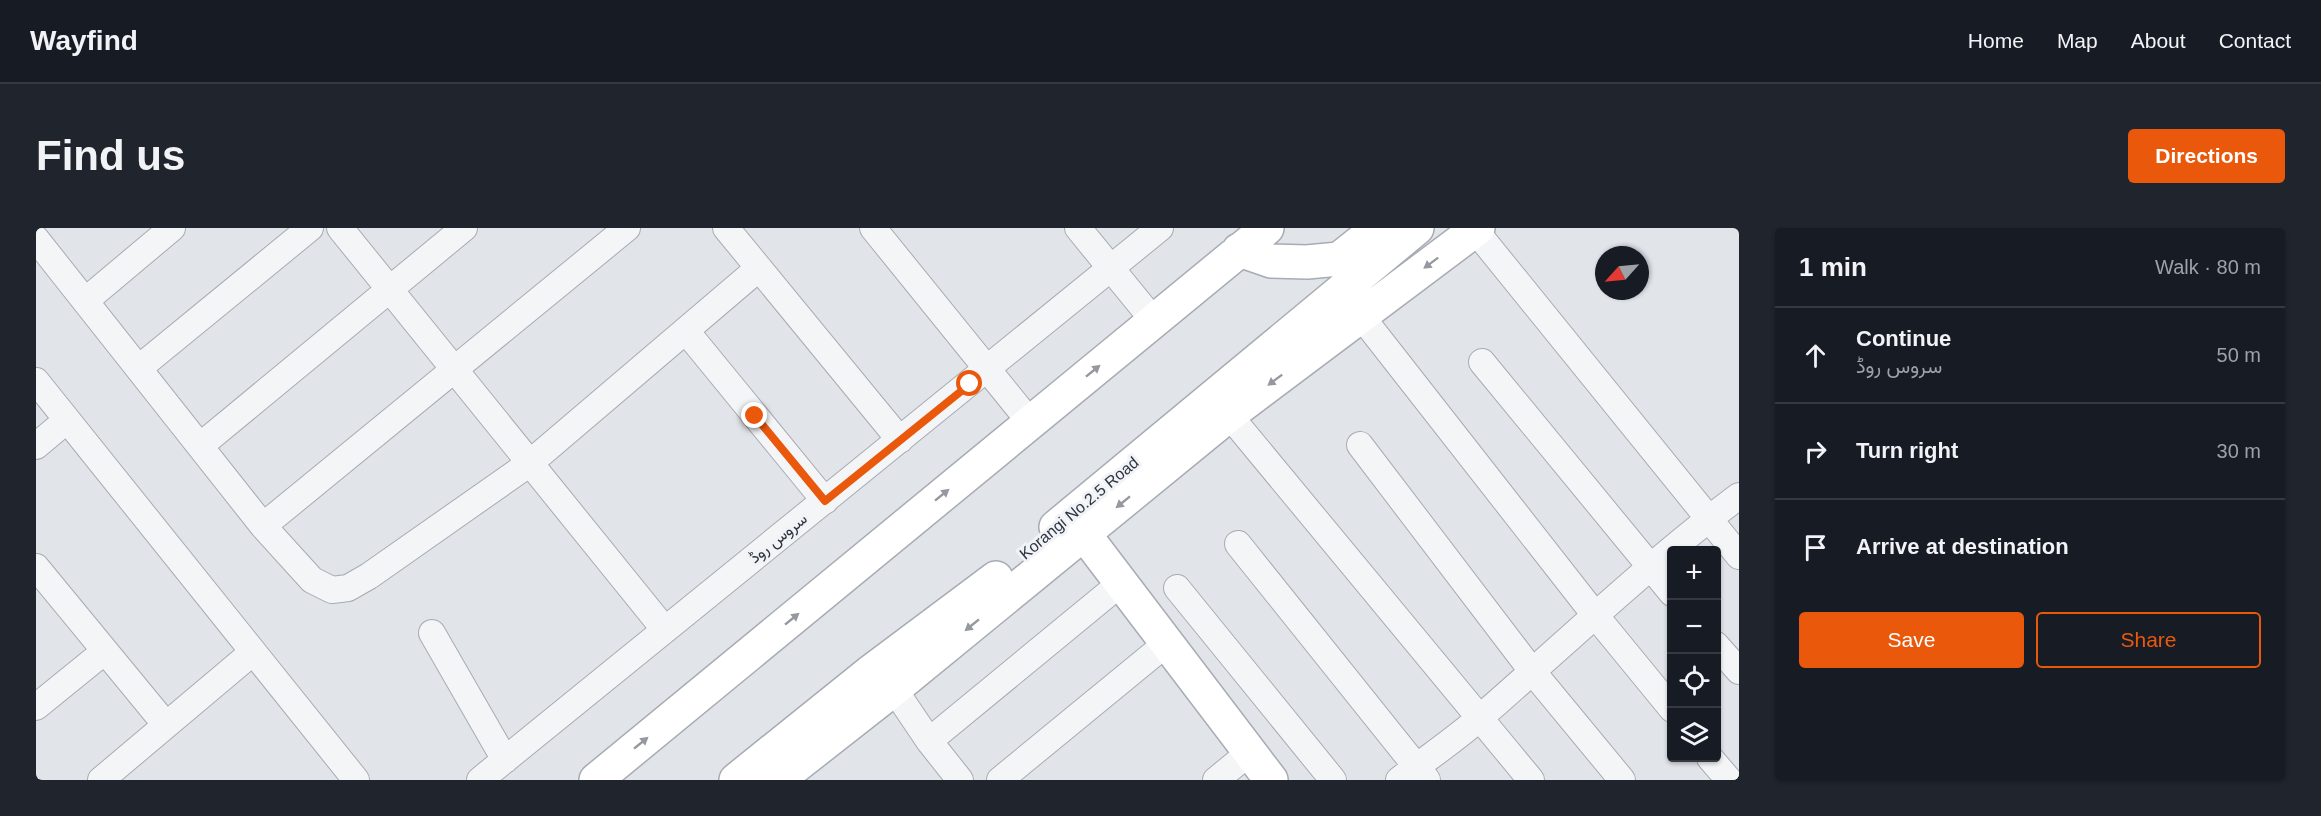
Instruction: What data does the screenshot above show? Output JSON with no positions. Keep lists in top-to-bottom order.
{
  "streets": {
    "main road": ["Korangi No.2.5 Road"],
    "street": ["سروس روڈ"]
  },
  "north": "bottom left",
  "page": {
    "header": "Wayfind",
    "nav": [
      "Home",
      "Map",
      "About",
      "Contact"
    ],
    "buttons": [
      "Directions",
      ["Save", "Share"]
    ],
    "title": "Find us",
    "heading": ["1 min", "Walk · 80 m"],
    "list": [
      ["Continue", "سروس روڈ", "50 m"],
      ["Turn right", "30 m"],
      "Arrive at destination"
    ],
    "map_buttons": ["+", "−"]
  }
}
